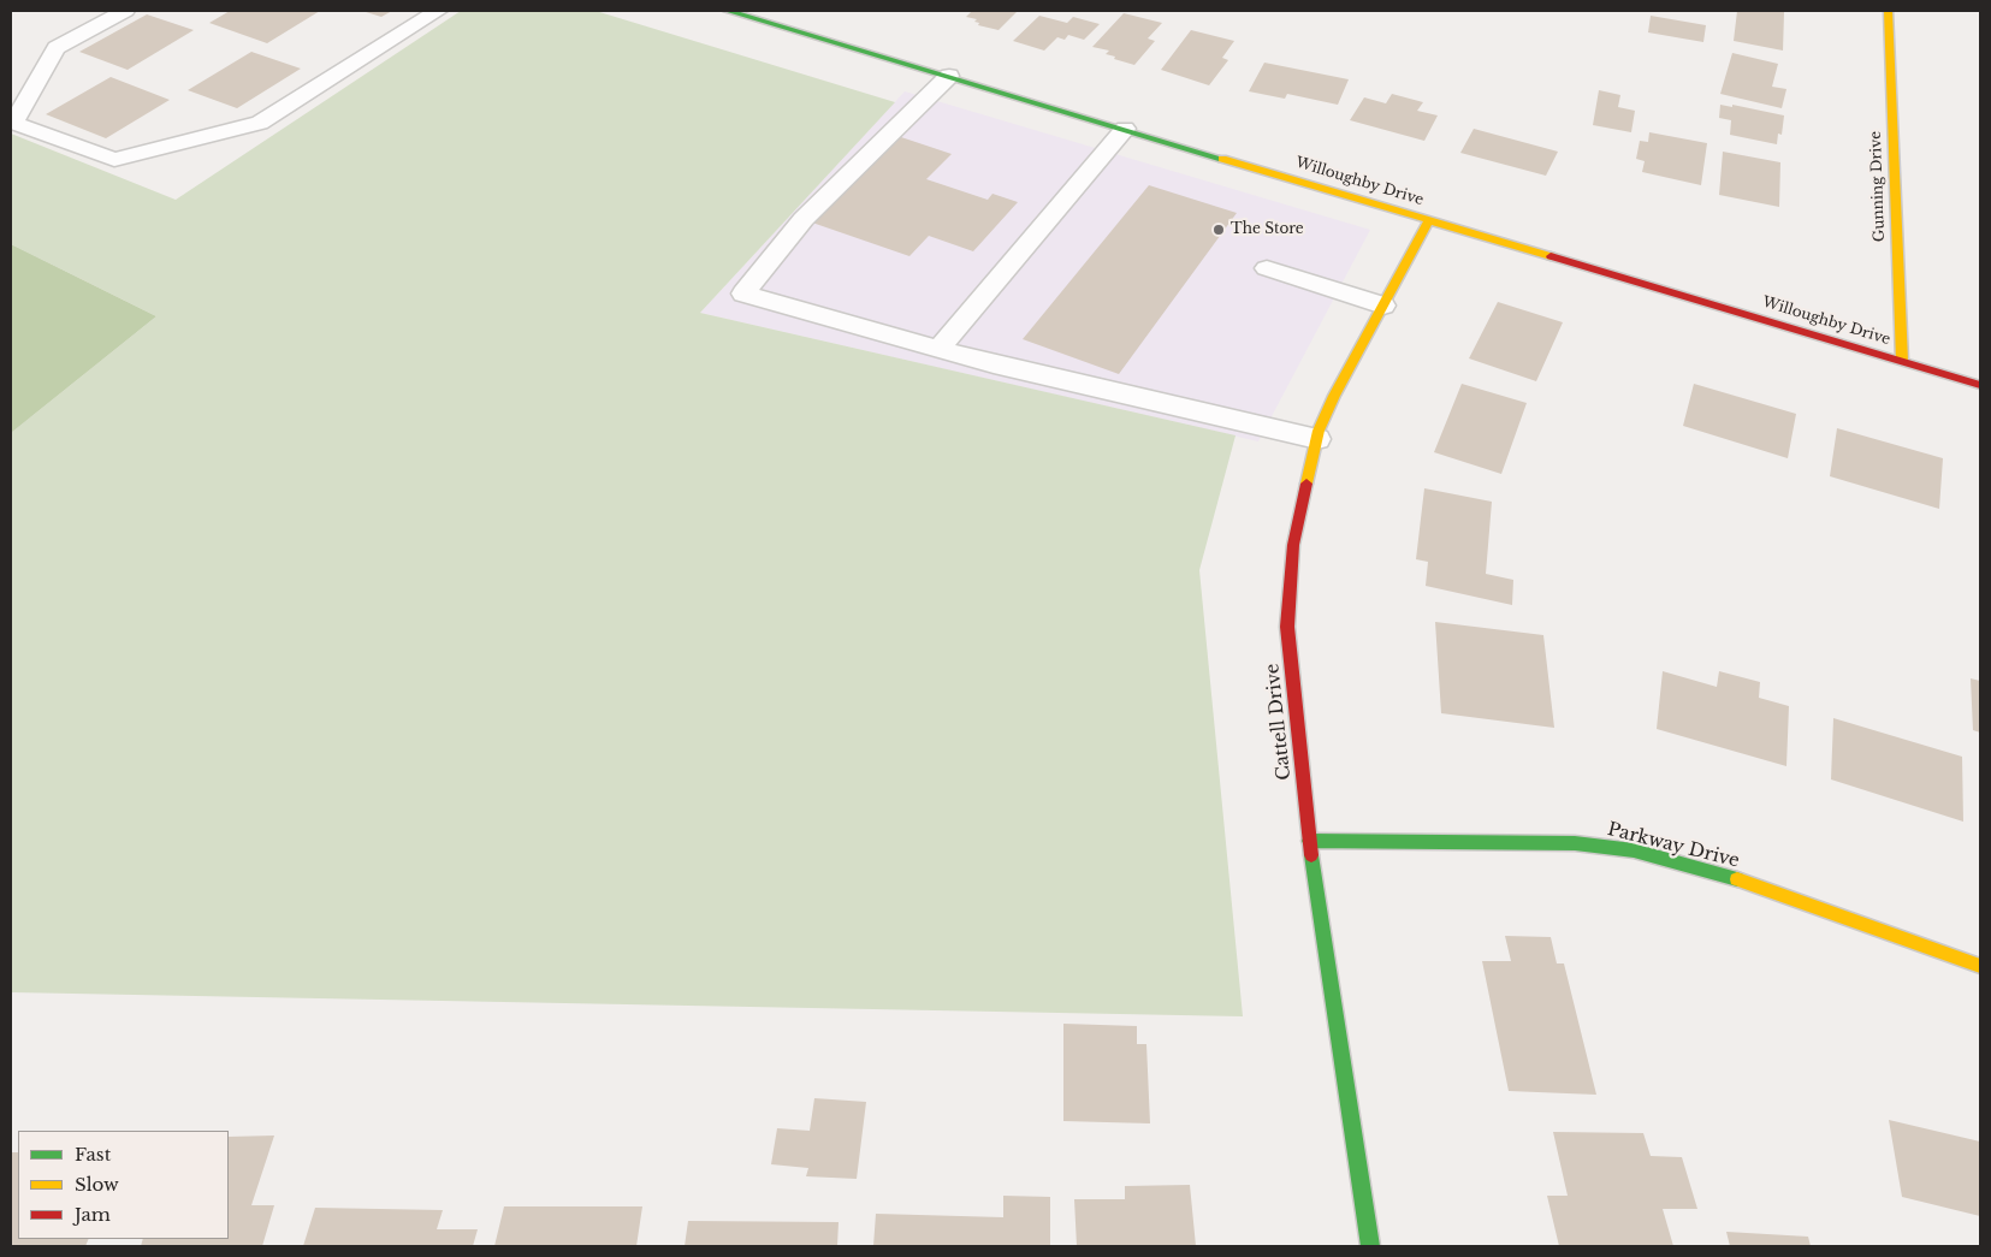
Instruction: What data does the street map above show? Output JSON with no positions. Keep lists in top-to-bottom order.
{
  "streets": {
    "street": [
      "Willoughby Drive",
      "Gunning Drive",
      "Cattell Drive",
      "Parkway Drive"
    ]
  },
  "crossings": [
    ["Willoughby Drive", "Gunning Drive"],
    ["Willoughby Drive", "Cattell Drive"],
    ["Cattell Drive", "Parkway Drive"]
  ],
  "places": ["The Store"],
  "legend": ["Fast", "Slow", "Jam"]
}
